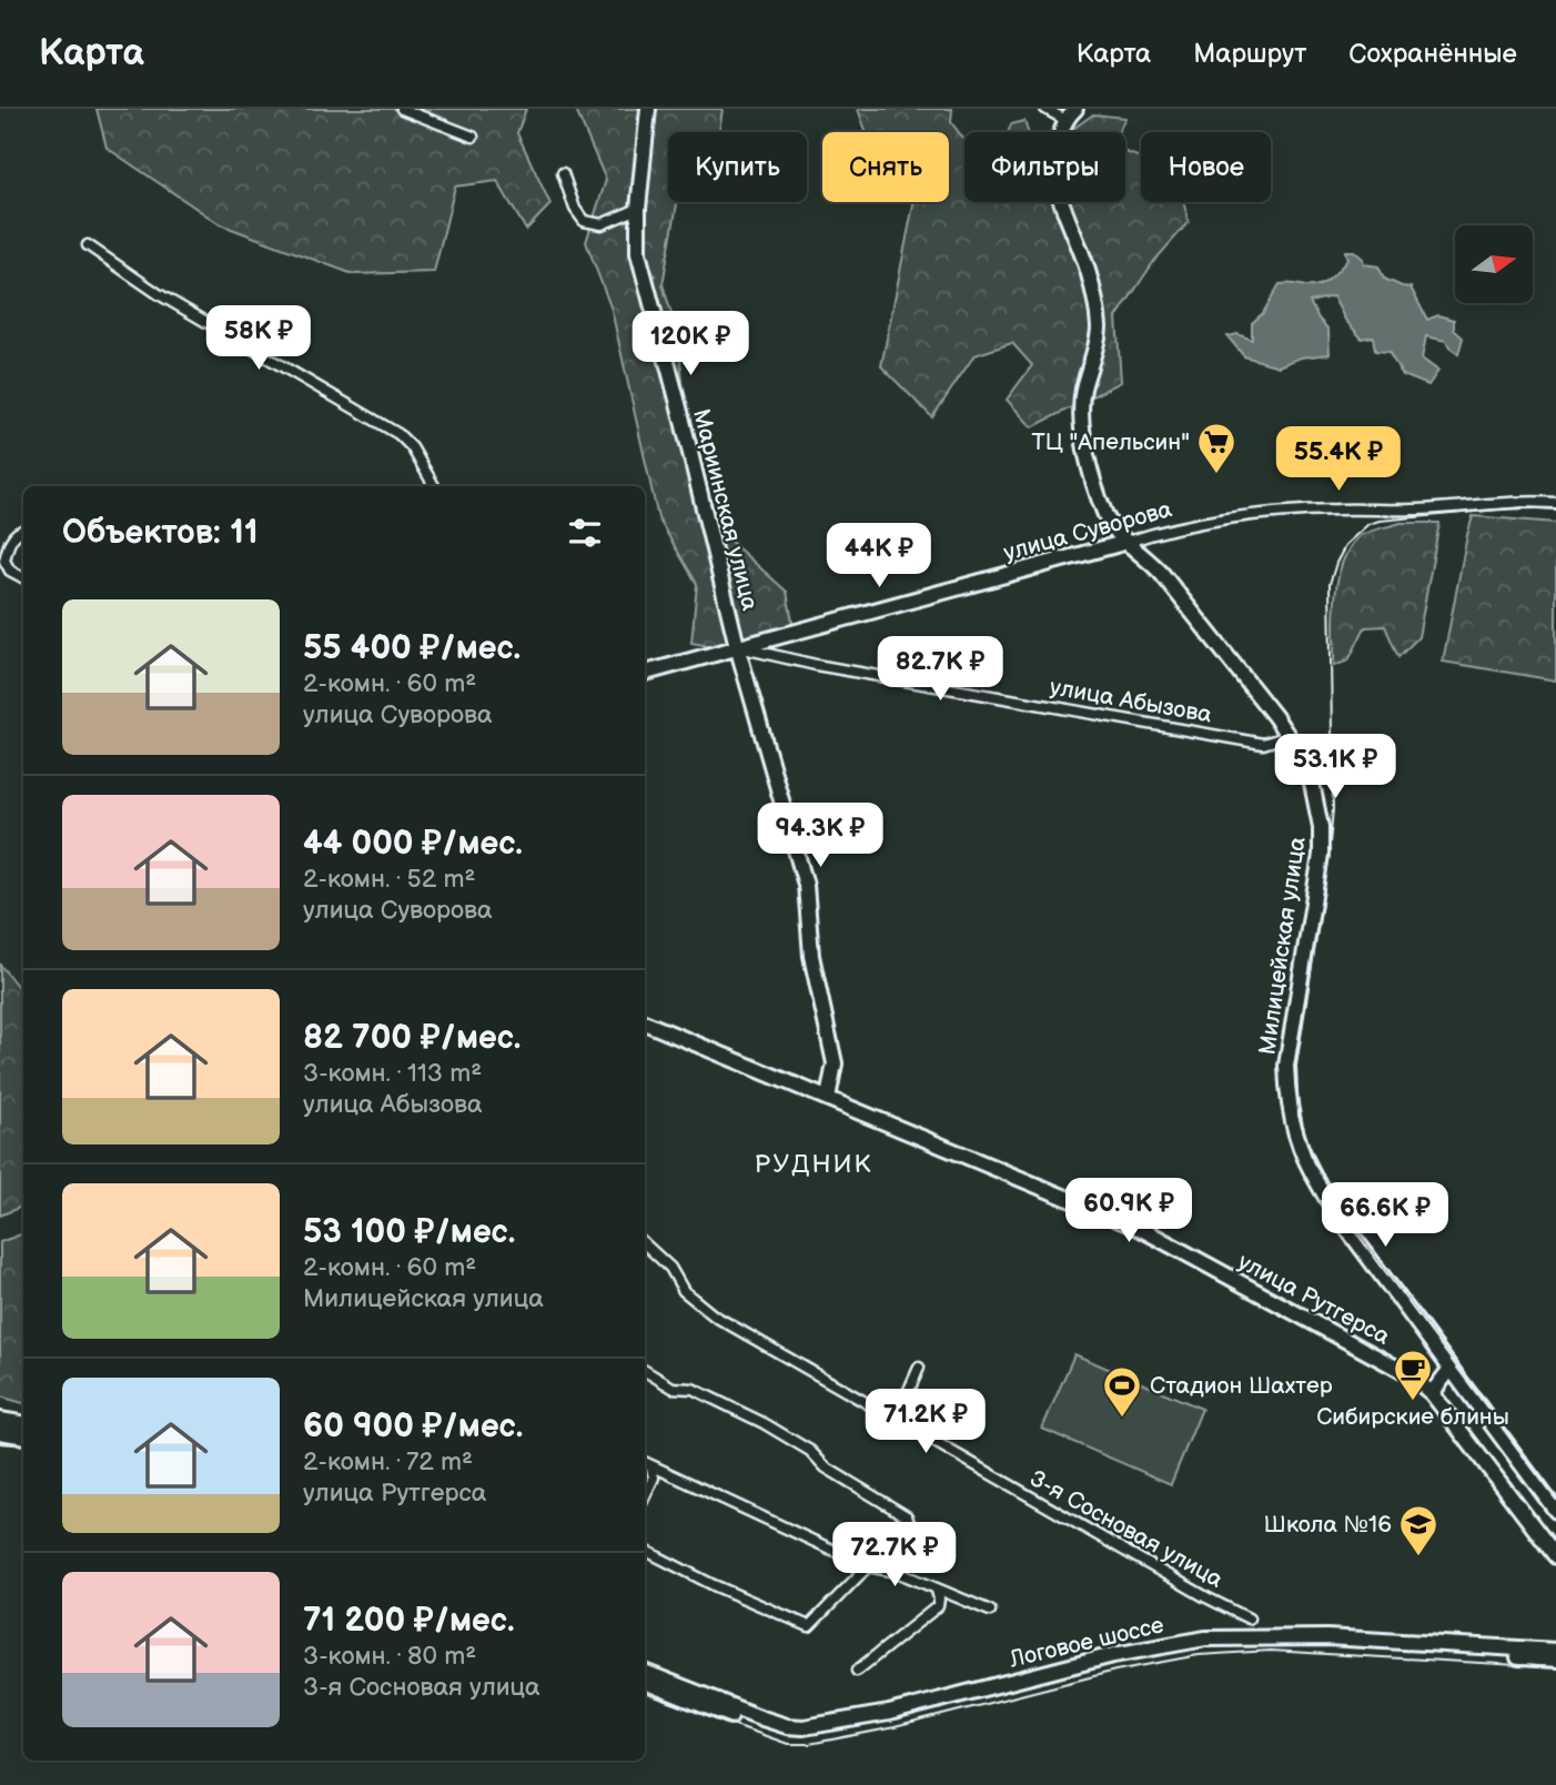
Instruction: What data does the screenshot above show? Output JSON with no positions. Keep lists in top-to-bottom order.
{
  "streets": {
    "main road": [
      "Мариинская улица",
      "улица Суворова",
      "Милицейская улица",
      "улица Рутгерса",
      "Логовое шоссе"
    ],
    "street": ["улица Абызова", "3-я Сосновая улица"]
  },
  "crossings": [
    ["Мариинская улица", "улица Суворова"],
    ["Мариинская улица", "улица Абызова"],
    ["Мариинская улица", "улица Рутгерса"],
    ["улица Суворова", "улица Абызова"],
    ["улица Суворова", "Милицейская улица"],
    ["улица Абызова", "Милицейская улица"],
    ["Милицейская улица", "улица Рутгерса"]
  ],
  "districts": ["РУДНИК"],
  "places": {
    "supermarket": ["ТЦ \"Апельсин\""],
    "cafe": ["Сибирские блины"],
    "sports": ["Стадион Шахтер"],
    "school or university": ["Школа №16"]
  },
  "north": "right",
  "page": {
    "header": "Карта",
    "nav": ["Карта", "Маршрут", "Сохранённые"],
    "chip": [
      "Купить",
      "Снять",
      "Фильтры",
      "Новое"
    ],
    "price": [
      "58K ₽",
      "120K ₽",
      "55.4K ₽",
      "44K ₽",
      "82.7K ₽",
      "53.1K ₽",
      "94.3K ₽",
      "60.9K ₽",
      "66.6K ₽",
      "71.2K ₽",
      "72.7K ₽"
    ],
    "heading": "Объектов: 11",
    "list": [
      {
        "name": "55 400 ₽/мес.",
        "note": "2-комн. · 60 m² · улица Суворова"
      },
      {
        "name": "44 000 ₽/мес.",
        "note": "2-комн. · 52 m² · улица Суворова"
      },
      {
        "name": "82 700 ₽/мес.",
        "note": "3-комн. · 113 m² · улица Абызова"
      },
      {
        "name": "53 100 ₽/мес.",
        "note": "2-комн. · 60 m² · Милицейская улица"
      },
      {
        "name": "60 900 ₽/мес.",
        "note": "2-комн. · 72 m² · улица Рутгерса"
      },
      {
        "name": "71 200 ₽/мес.",
        "note": "3-комн. · 80 m² · 3-я Сосновая улица"
      }
    ]
  }
}
